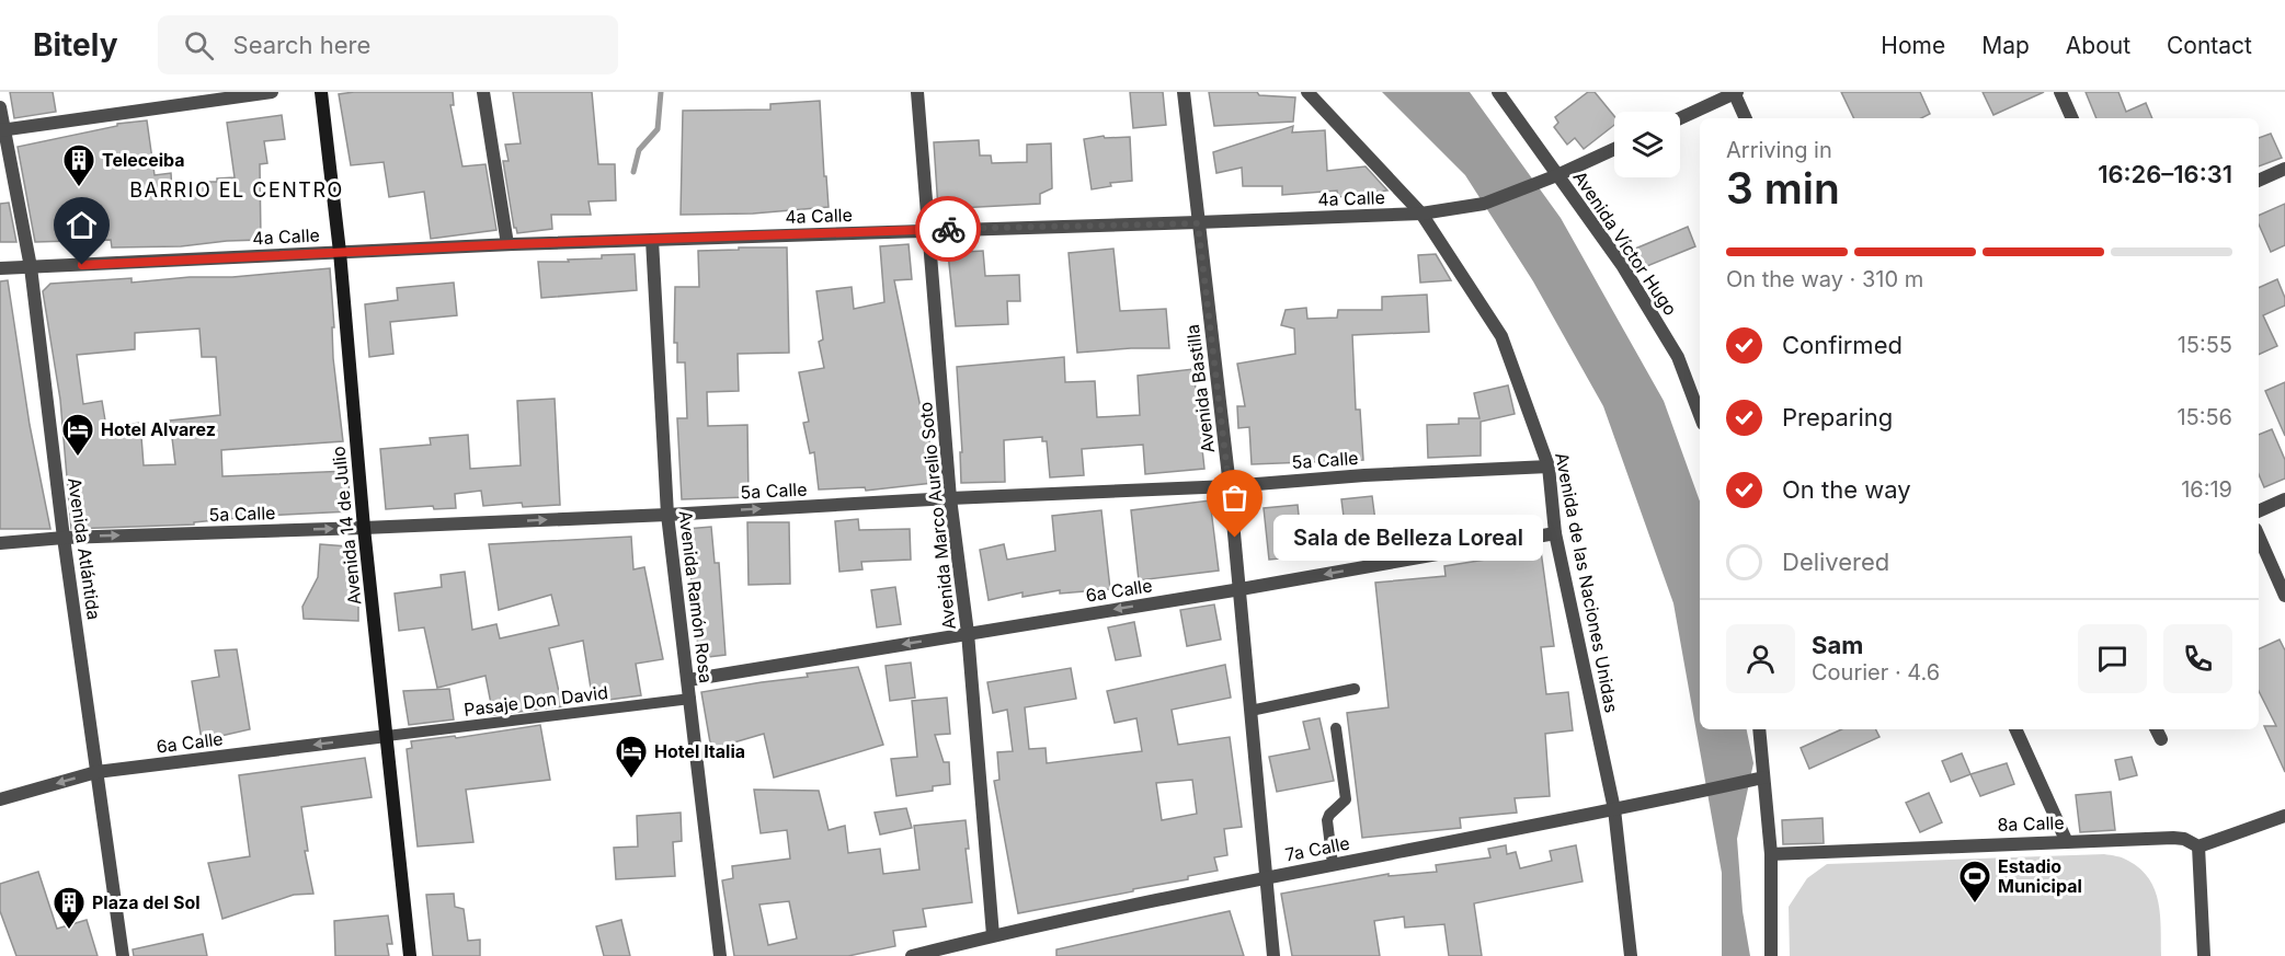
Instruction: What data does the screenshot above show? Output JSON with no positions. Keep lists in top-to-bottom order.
{
  "streets": {
    "street": [
      "4a Calle",
      "Avenida Víctor Hugo",
      "Avenida Bastilla",
      "5a Calle",
      "Avenida Marco Aurelio Soto",
      "Avenida 14 de Julio",
      "Avenida Atlántida",
      "Avenida de las Naciones Unidas",
      "6a Calle",
      "Avenida Ramón Rosa",
      "8a Calle",
      "7a Calle"
    ],
    "lane": ["Pasaje Don David"]
  },
  "crossings": [
    ["4a Calle", "Avenida Víctor Hugo"],
    ["4a Calle", "Avenida Bastilla"],
    ["4a Calle", "Avenida Marco Aurelio Soto"],
    ["4a Calle", "Avenida 14 de Julio"],
    ["4a Calle", "Avenida Atlántida"],
    ["4a Calle", "Avenida de las Naciones Unidas"],
    ["4a Calle", "Avenida Ramón Rosa"],
    ["Avenida Bastilla", "5a Calle"],
    ["Avenida Bastilla", "6a Calle"],
    ["Avenida Bastilla", "7a Calle"],
    ["5a Calle", "Avenida Marco Aurelio Soto"],
    ["5a Calle", "Avenida 14 de Julio"],
    ["5a Calle", "Avenida Atlántida"],
    ["5a Calle", "Avenida de las Naciones Unidas"],
    ["5a Calle", "Avenida Ramón Rosa"],
    ["Avenida Marco Aurelio Soto", "6a Calle"],
    ["Avenida Marco Aurelio Soto", "7a Calle"],
    ["Avenida 14 de Julio", "6a Calle"],
    ["Avenida 14 de Julio", "Pasaje Don David"],
    ["Avenida Atlántida", "6a Calle"],
    ["Avenida de las Naciones Unidas", "6a Calle"],
    ["Avenida de las Naciones Unidas", "7a Calle"],
    ["6a Calle", "Avenida Ramón Rosa"],
    ["6a Calle", "Pasaje Don David"],
    ["Avenida Ramón Rosa", "Pasaje Don David"]
  ],
  "one_way": ["5a Calle", "6a Calle"],
  "districts": ["BARRIO EL CENTRO"],
  "places": {
    "building": ["Teleceiba", "Plaza del Sol"],
    "hotel": ["Hotel Alvarez", "Hotel Italia"],
    "other": ["Sala de Belleza Loreal"],
    "sports": ["Estadio Municipal"]
  },
  "page": {
    "header": "Bitely",
    "search": "Search here",
    "nav": [
      "Home",
      "Map",
      "About",
      "Contact"
    ],
    "heading": ["3 min", "Arriving in", "16:26–16:31"],
    "panel": ["Sam", "Courier · 4.6"],
    "bar": "On the way · 310 m",
    "list": [
      ["Confirmed", "15:55"],
      ["Preparing", "15:56"],
      ["On the way", "16:19"],
      "Delivered"
    ],
    "bubble": "Sala de Belleza Loreal"
  }
}
